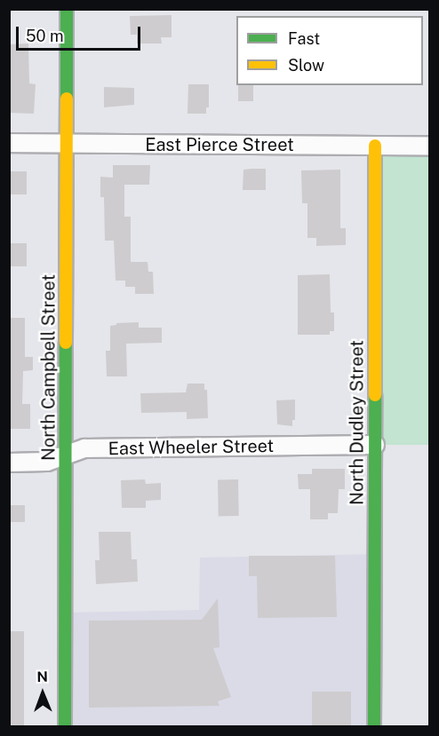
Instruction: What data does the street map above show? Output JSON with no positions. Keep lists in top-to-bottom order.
{
  "streets": {
    "street": [
      "East Pierce Street",
      "North Campbell Street",
      "North Dudley Street",
      "East Wheeler Street"
    ]
  },
  "crossings": [
    ["East Pierce Street", "North Campbell Street"],
    ["East Pierce Street", "North Dudley Street"],
    ["North Campbell Street", "East Wheeler Street"],
    ["North Dudley Street", "East Wheeler Street"]
  ],
  "legend": ["Fast", "Slow"],
  "scale_bar": "50 m",
  "north": "top"
}
